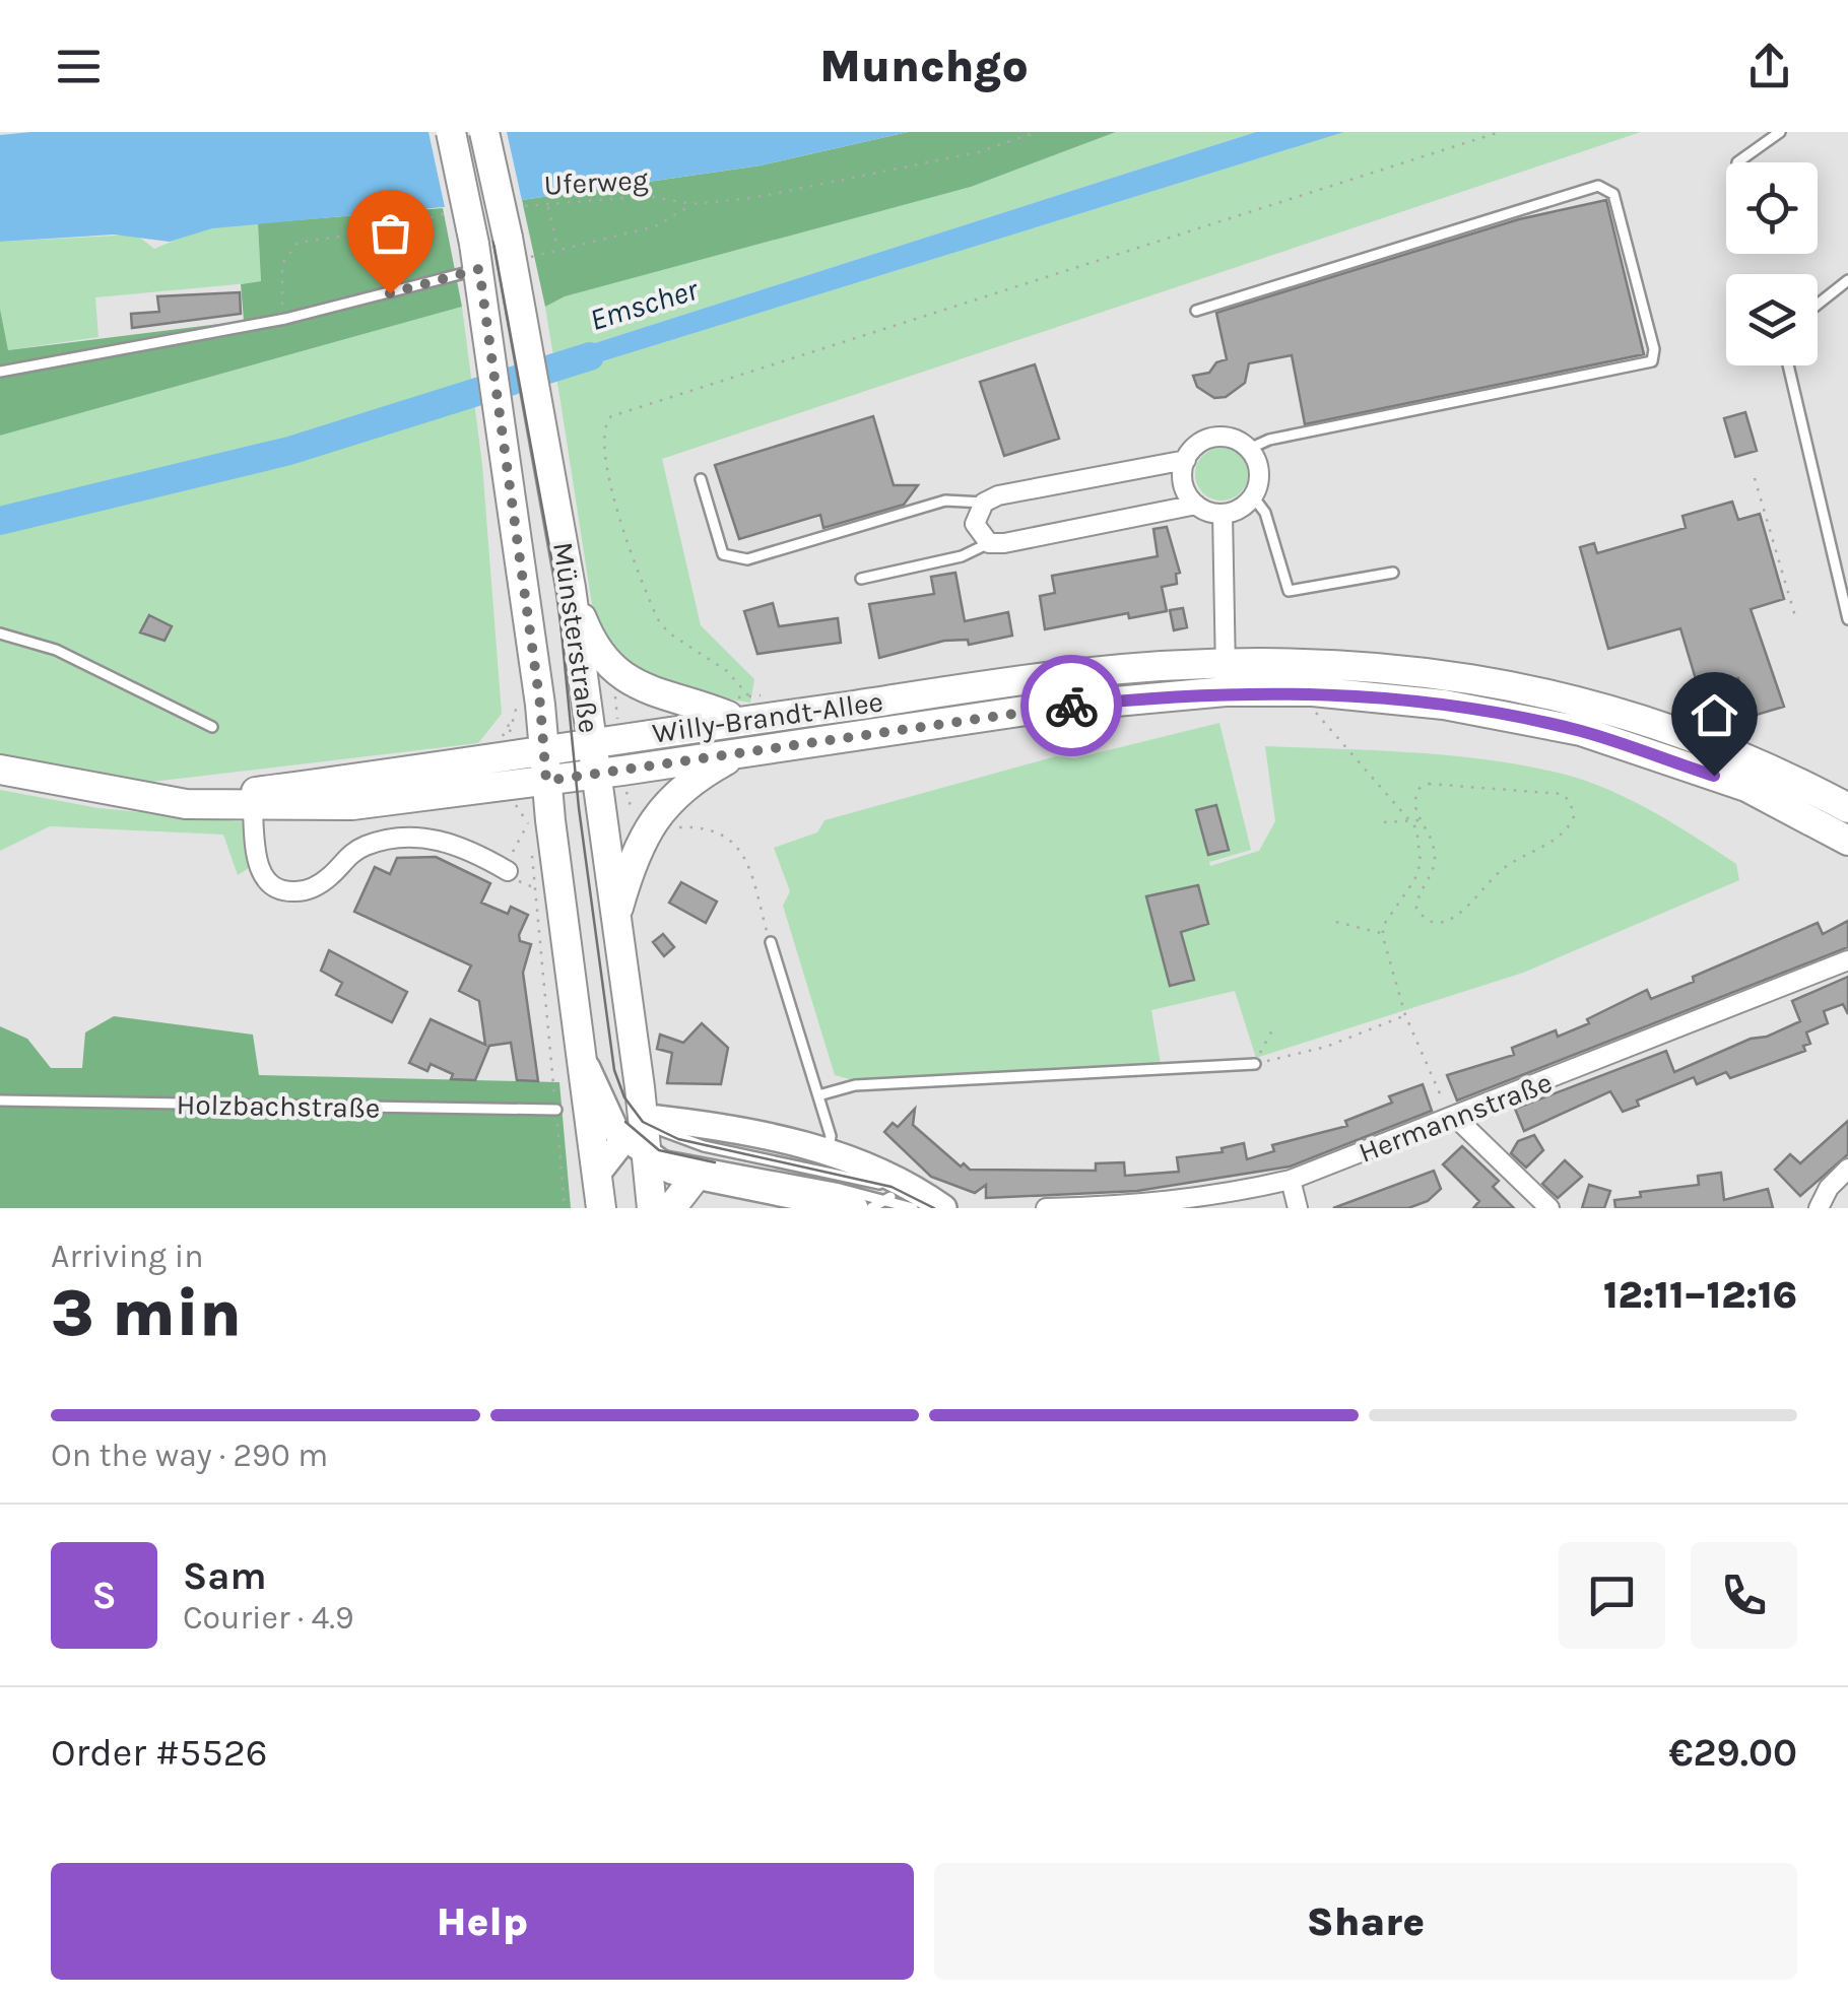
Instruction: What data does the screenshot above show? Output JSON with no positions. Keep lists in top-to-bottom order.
{
  "streets": {
    "main road": ["Münsterstraße", "Willy-Brandt-Allee"],
    "street": ["Hermannstraße"],
    "lane": ["Holzbachstraße"],
    "path": ["Uferweg"]
  },
  "crossings": [
    ["Münsterstraße", "Willy-Brandt-Allee"]
  ],
  "water": ["Emscher"],
  "page": {
    "header": "Munchgo",
    "heading": ["3 min", "Arriving in", "12:11–12:16"],
    "panel": [
      "Sam",
      "Courier · 4.9",
      "Order #5526",
      "€29.00"
    ],
    "bar": "On the way · 290 m",
    "round": "S",
    "buttons": ["Help", "Share"]
  }
}
